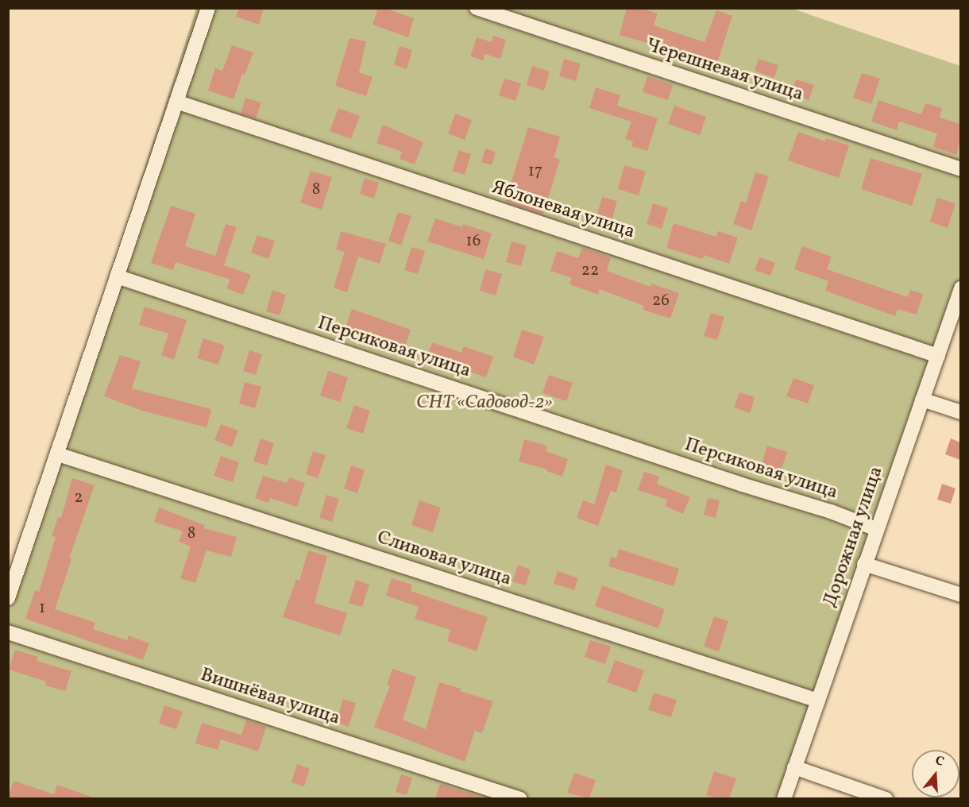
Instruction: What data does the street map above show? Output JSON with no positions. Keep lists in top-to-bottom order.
{
  "streets": {
    "street": [
      "Черешневая улица",
      "Яблоневая улица",
      "Персиковая улица",
      "Дорожная улица",
      "Сливовая улица",
      "Вишнёвая улица"
    ]
  },
  "crossings": [
    ["Яблоневая улица", "Дорожная улица"],
    ["Персиковая улица", "Дорожная улица"],
    ["Дорожная улица", "Сливовая улица"]
  ],
  "parks": ["СНТ «Садовод-2»"],
  "house_numbers": [
    "17",
    "8",
    "16",
    "22",
    "26",
    "2",
    "8",
    "1"
  ],
  "north": "top"
}
